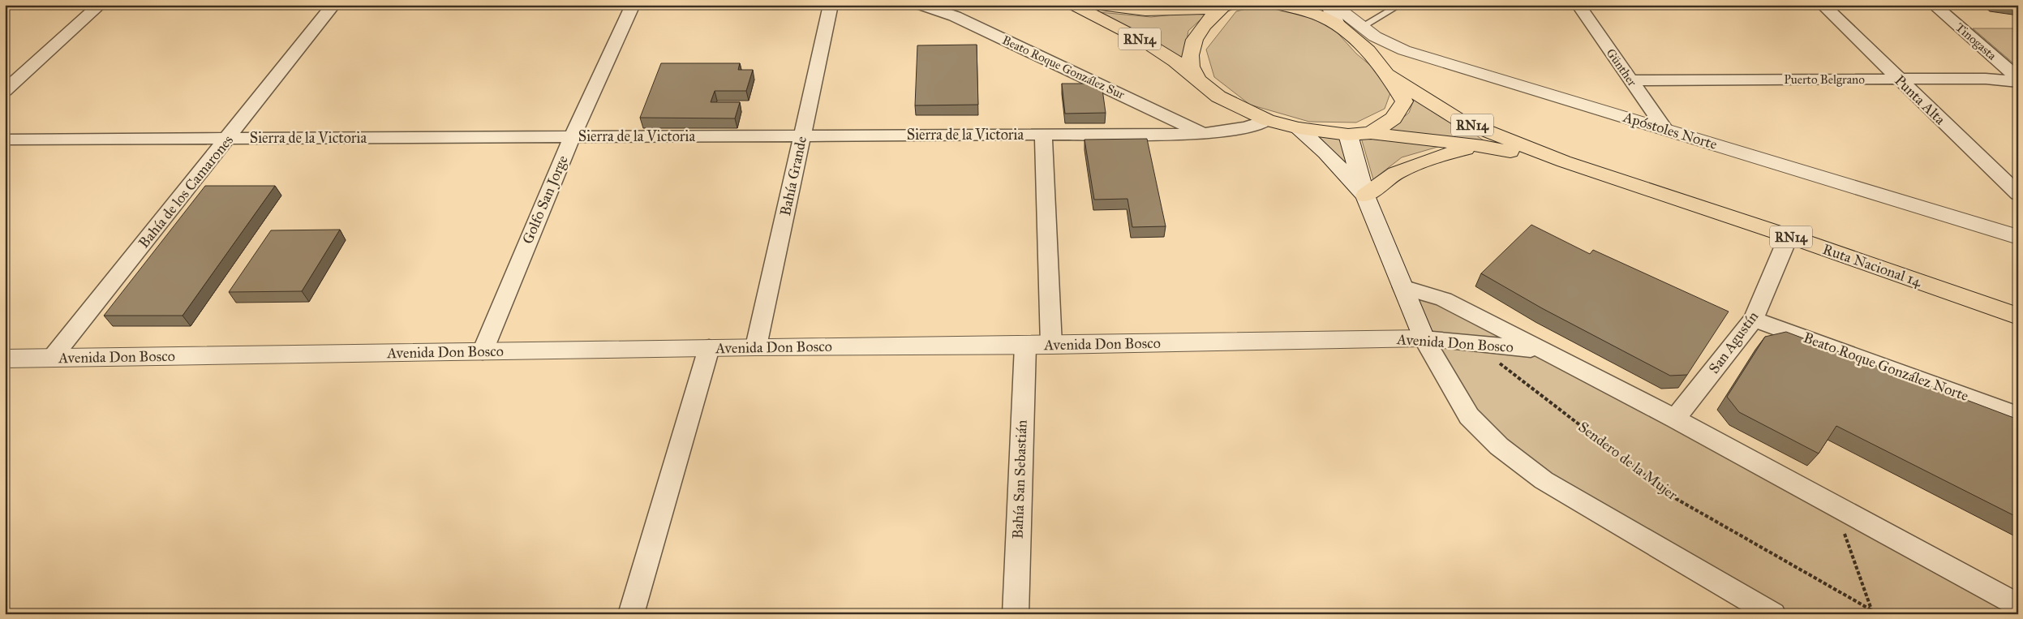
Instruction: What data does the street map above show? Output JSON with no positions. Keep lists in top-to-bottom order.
{
  "streets": {
    "highway": ["RN14", "Ruta Nacional 14"],
    "street": [
      "Tinogasta",
      "Beato Roque González Sur",
      "Günther",
      "Puerto Belgrano",
      "Punta Alta",
      "Apóstoles Norte",
      "Sierra de la Victoria",
      "Bahía Grande",
      "Bahía de los Camarones",
      "Golfo San Jorge",
      "San Agustín",
      "Avenida Don Bosco",
      "Beato Roque González Norte",
      "Bahía San Sebastián"
    ],
    "path": ["Sendero de la Mujer"]
  },
  "crossings": [
    ["Beato Roque González Sur", "Sierra de la Victoria"],
    ["Günther", "Puerto Belgrano"],
    ["Günther", "Apóstoles Norte"],
    ["Puerto Belgrano", "Punta Alta"],
    ["Sierra de la Victoria", "Bahía Grande"],
    ["Sierra de la Victoria", "Bahía de los Camarones"],
    ["Sierra de la Victoria", "Golfo San Jorge"],
    ["Sierra de la Victoria", "Ruta Nacional 14"],
    ["Bahía Grande", "Avenida Don Bosco"],
    ["Bahía de los Camarones", "Avenida Don Bosco"],
    ["Golfo San Jorge", "Avenida Don Bosco"],
    ["Ruta Nacional 14", "San Agustín"],
    ["San Agustín", "Beato Roque González Norte"],
    ["Avenida Don Bosco", "Bahía San Sebastián"]
  ]
}
